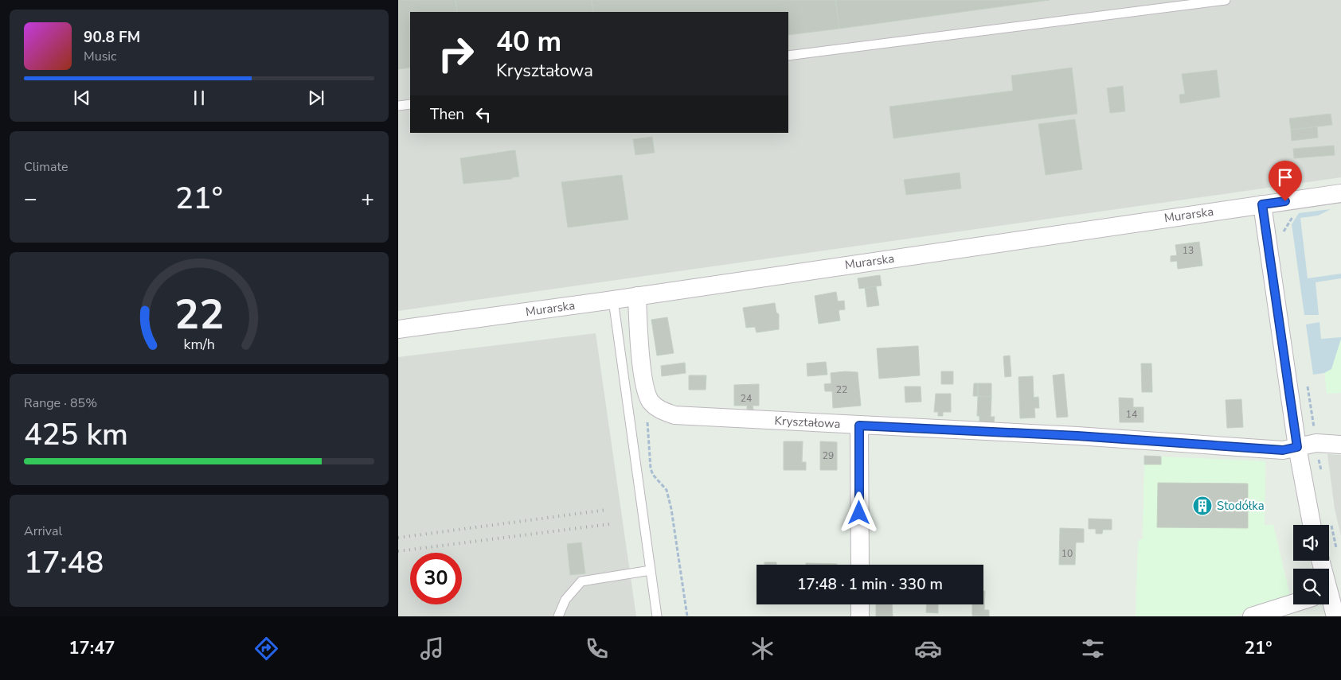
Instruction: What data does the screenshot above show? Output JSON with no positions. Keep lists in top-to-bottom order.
{
  "streets": {
    "street": ["Murarska", "Kryształowa"]
  },
  "places": {
    "building": ["Stodółka"]
  },
  "house_numbers": [
    "13",
    "22",
    "24",
    "14",
    "29",
    "10"
  ],
  "page": {
    "turn": ["40 m", "Kryształowa"],
    "song": ["90.8 FM", "Music"],
    "then": "Then",
    "tile": [
      "Climate",
      ["Range · 85%", "425 km"],
      ["Arrival", "17:48"]
    ],
    "heat": ["−", "21°", "+"],
    "limit": "30",
    "trip": "17:48 · 1 min · 330 m",
    "tabs": ["17:47", "21°"],
    "gauge": ["22", "km/h"]
  }
}
